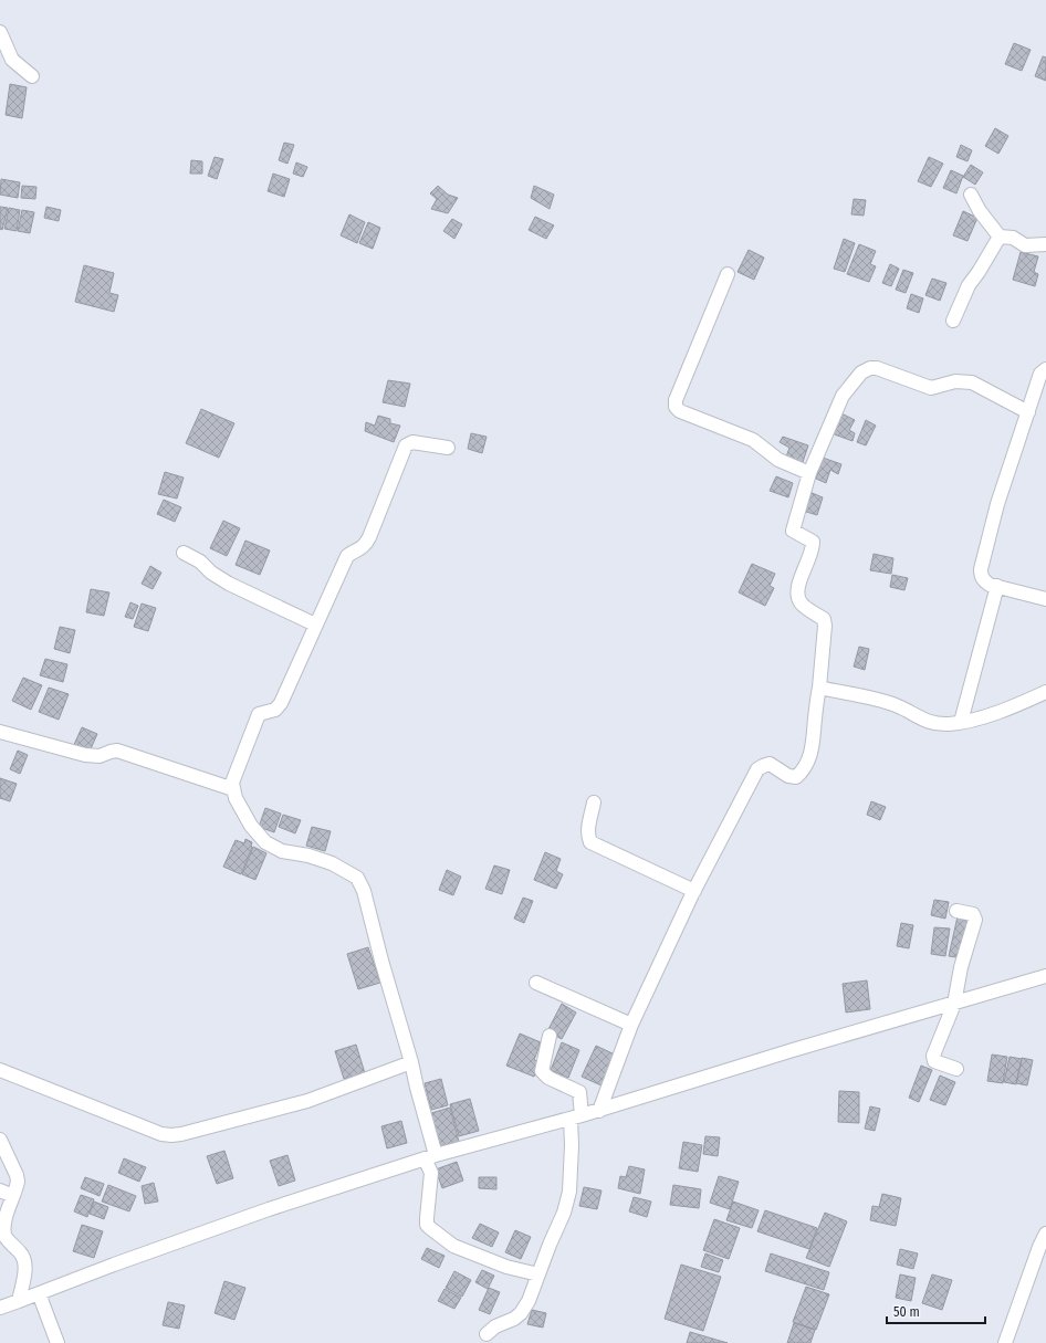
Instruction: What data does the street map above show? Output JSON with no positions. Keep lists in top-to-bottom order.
{
  "scale_bar": "50 m"
}
